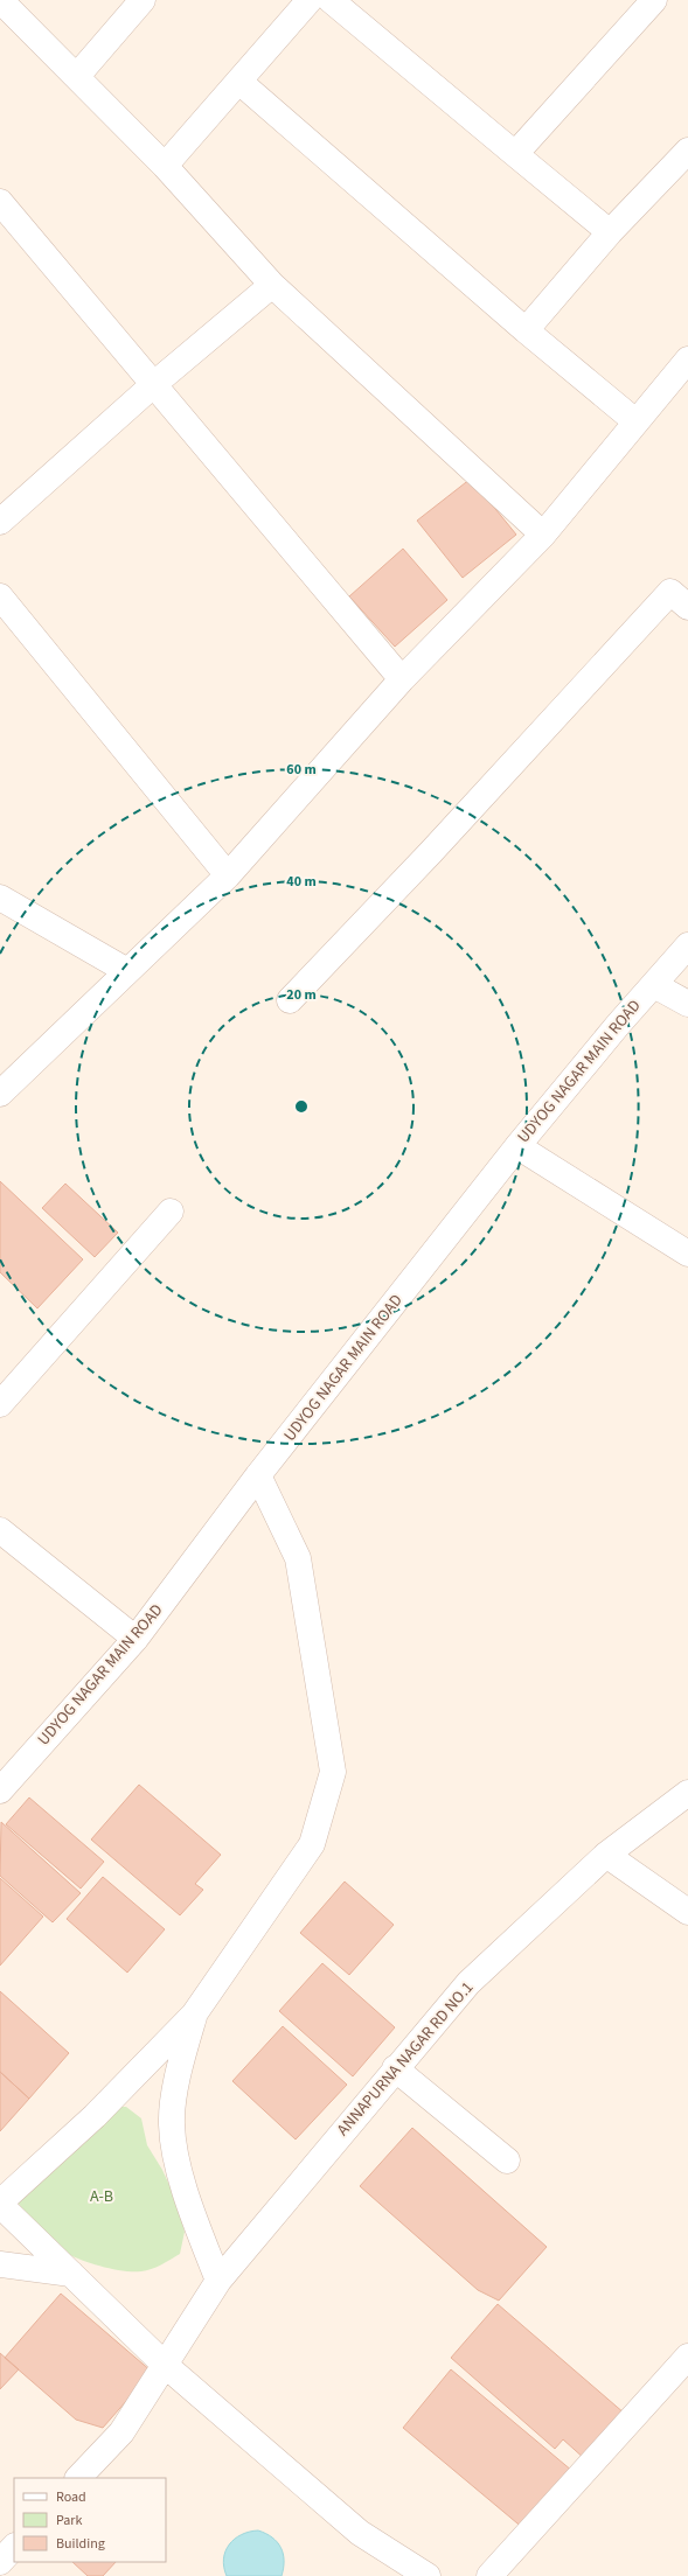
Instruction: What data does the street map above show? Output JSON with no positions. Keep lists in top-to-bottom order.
{
  "streets": {
    "street": ["UDYOG NAGAR MAIN ROAD", "ANNAPURNA NAGAR RD NO.1"]
  },
  "parks": ["A-B"],
  "legend": ["Road", "Park", "Building"],
  "rings": ["60 m", "40 m", "20 m"]
}
